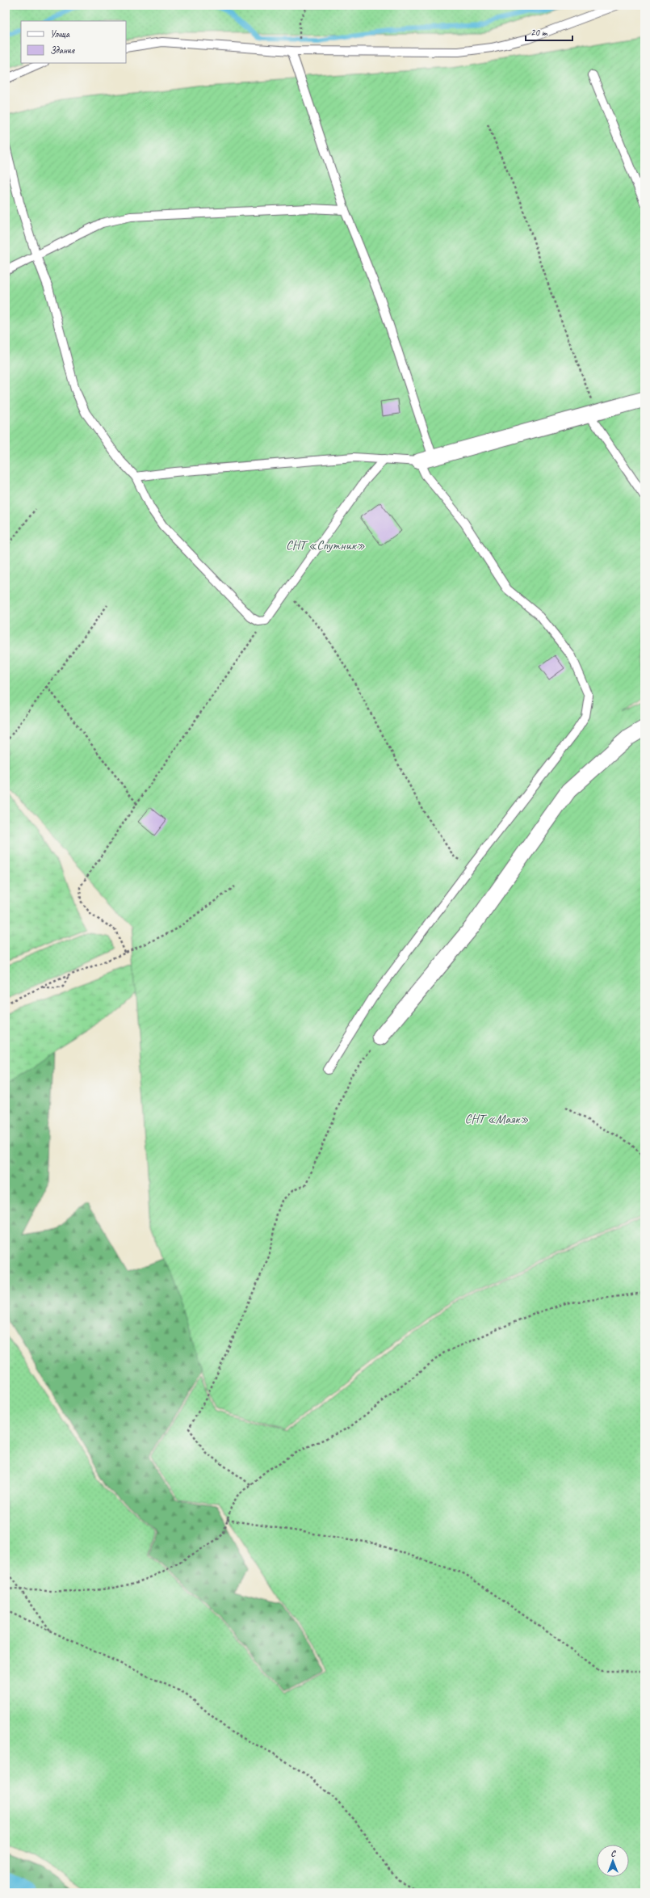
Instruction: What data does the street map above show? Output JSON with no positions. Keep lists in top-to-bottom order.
{
  "parks": ["СНТ «Спутник»", "СНТ «Маяк»"],
  "legend": ["Улица", "Здание"],
  "scale_bar": "20 m",
  "north": "top"
}
